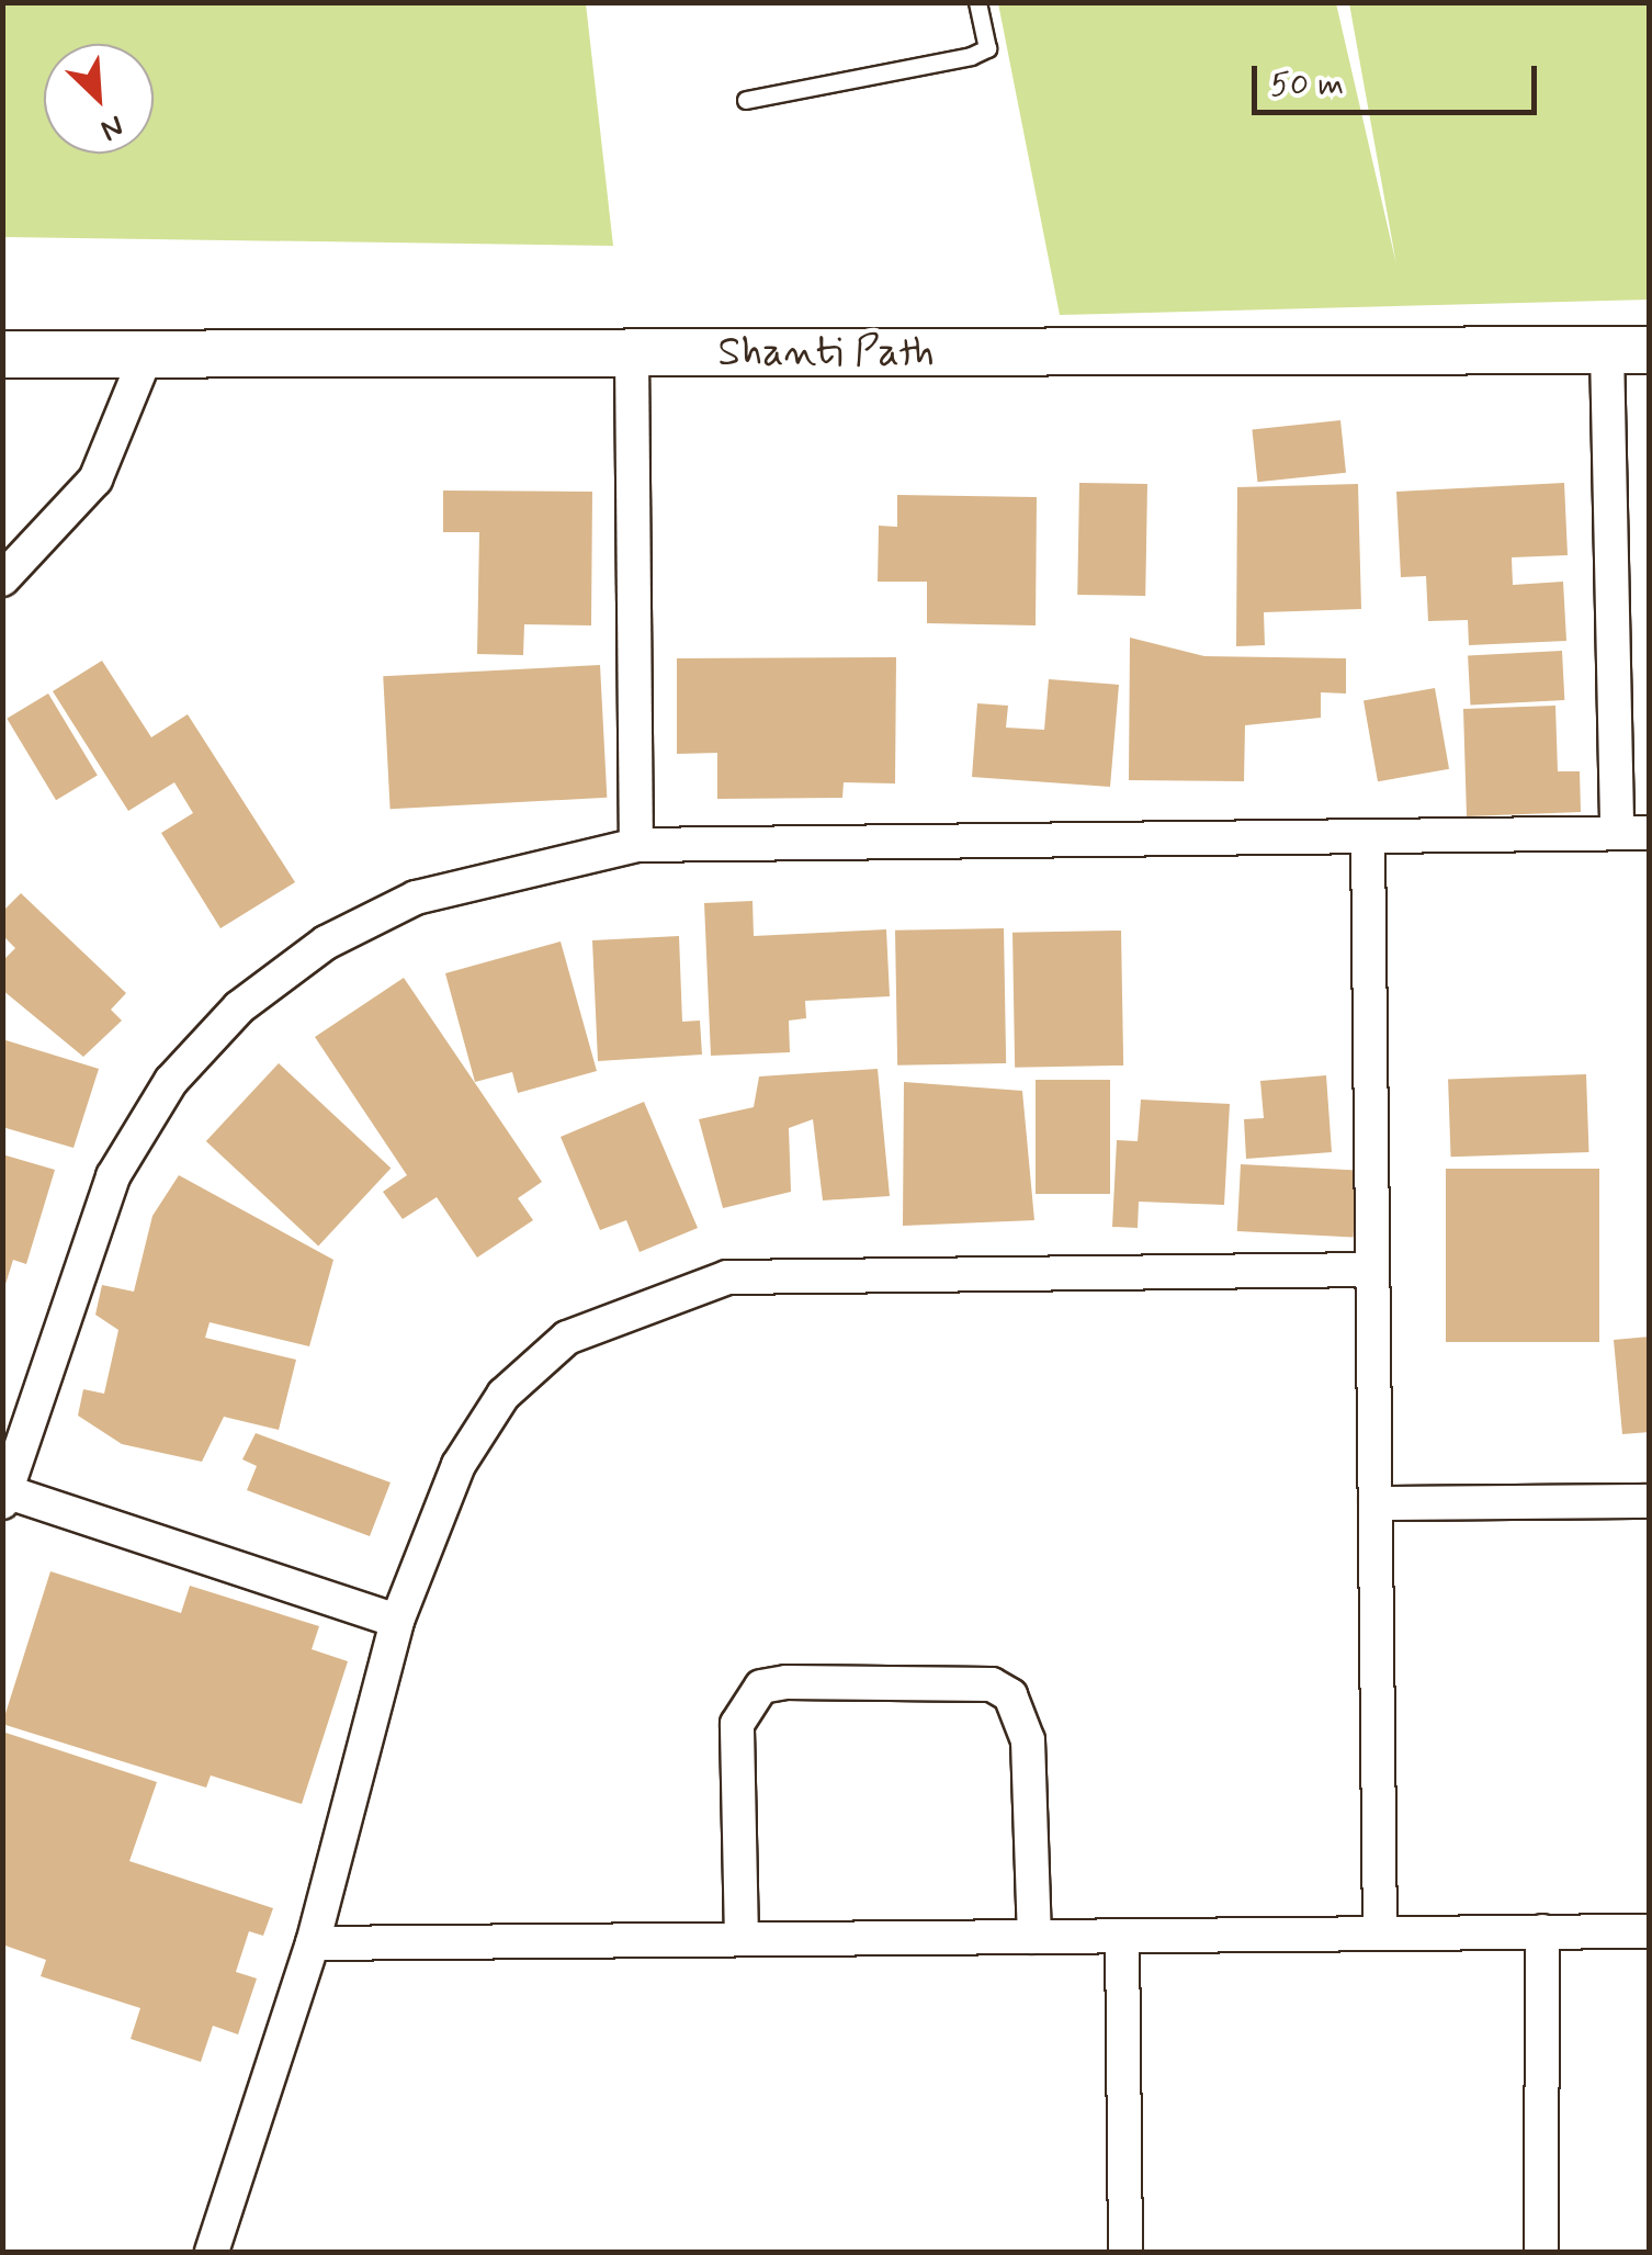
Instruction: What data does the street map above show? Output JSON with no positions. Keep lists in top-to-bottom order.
{
  "streets": {
    "main road": ["Shanti Path"]
  },
  "scale_bar": "50 m",
  "north": "bottom right"
}
